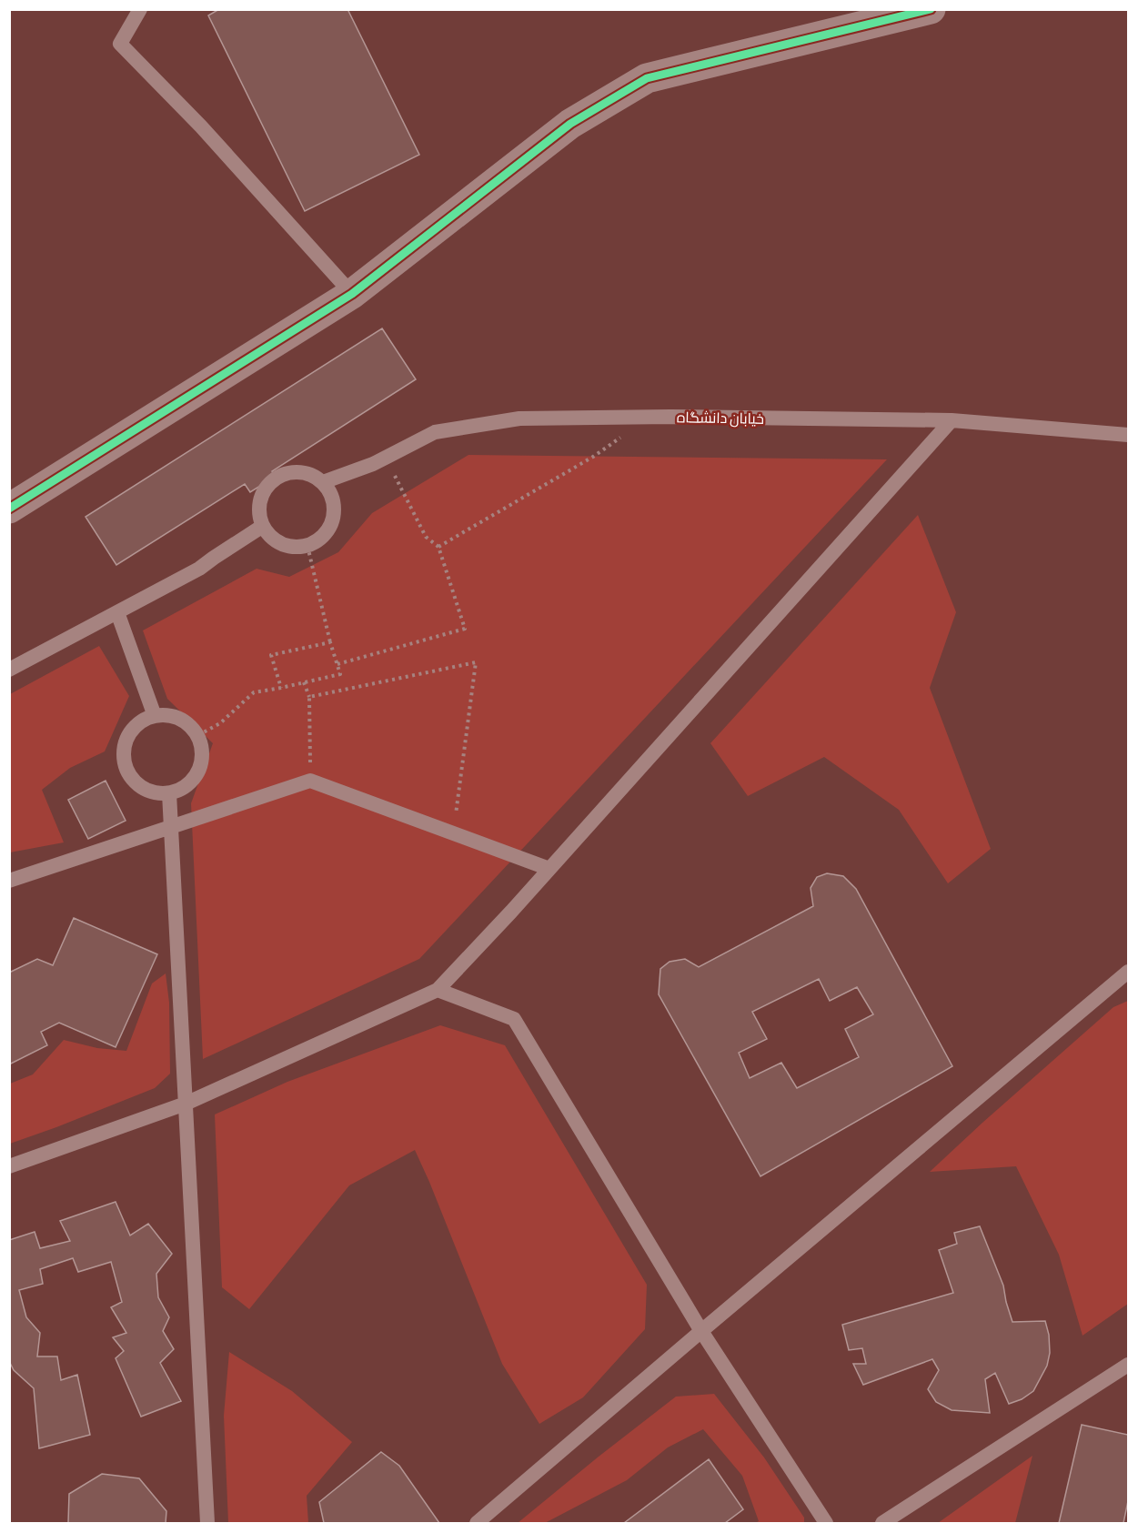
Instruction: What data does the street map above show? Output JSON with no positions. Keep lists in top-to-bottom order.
{
  "streets": {
    "lane": ["خیابان دانشگاه"]
  }
}
